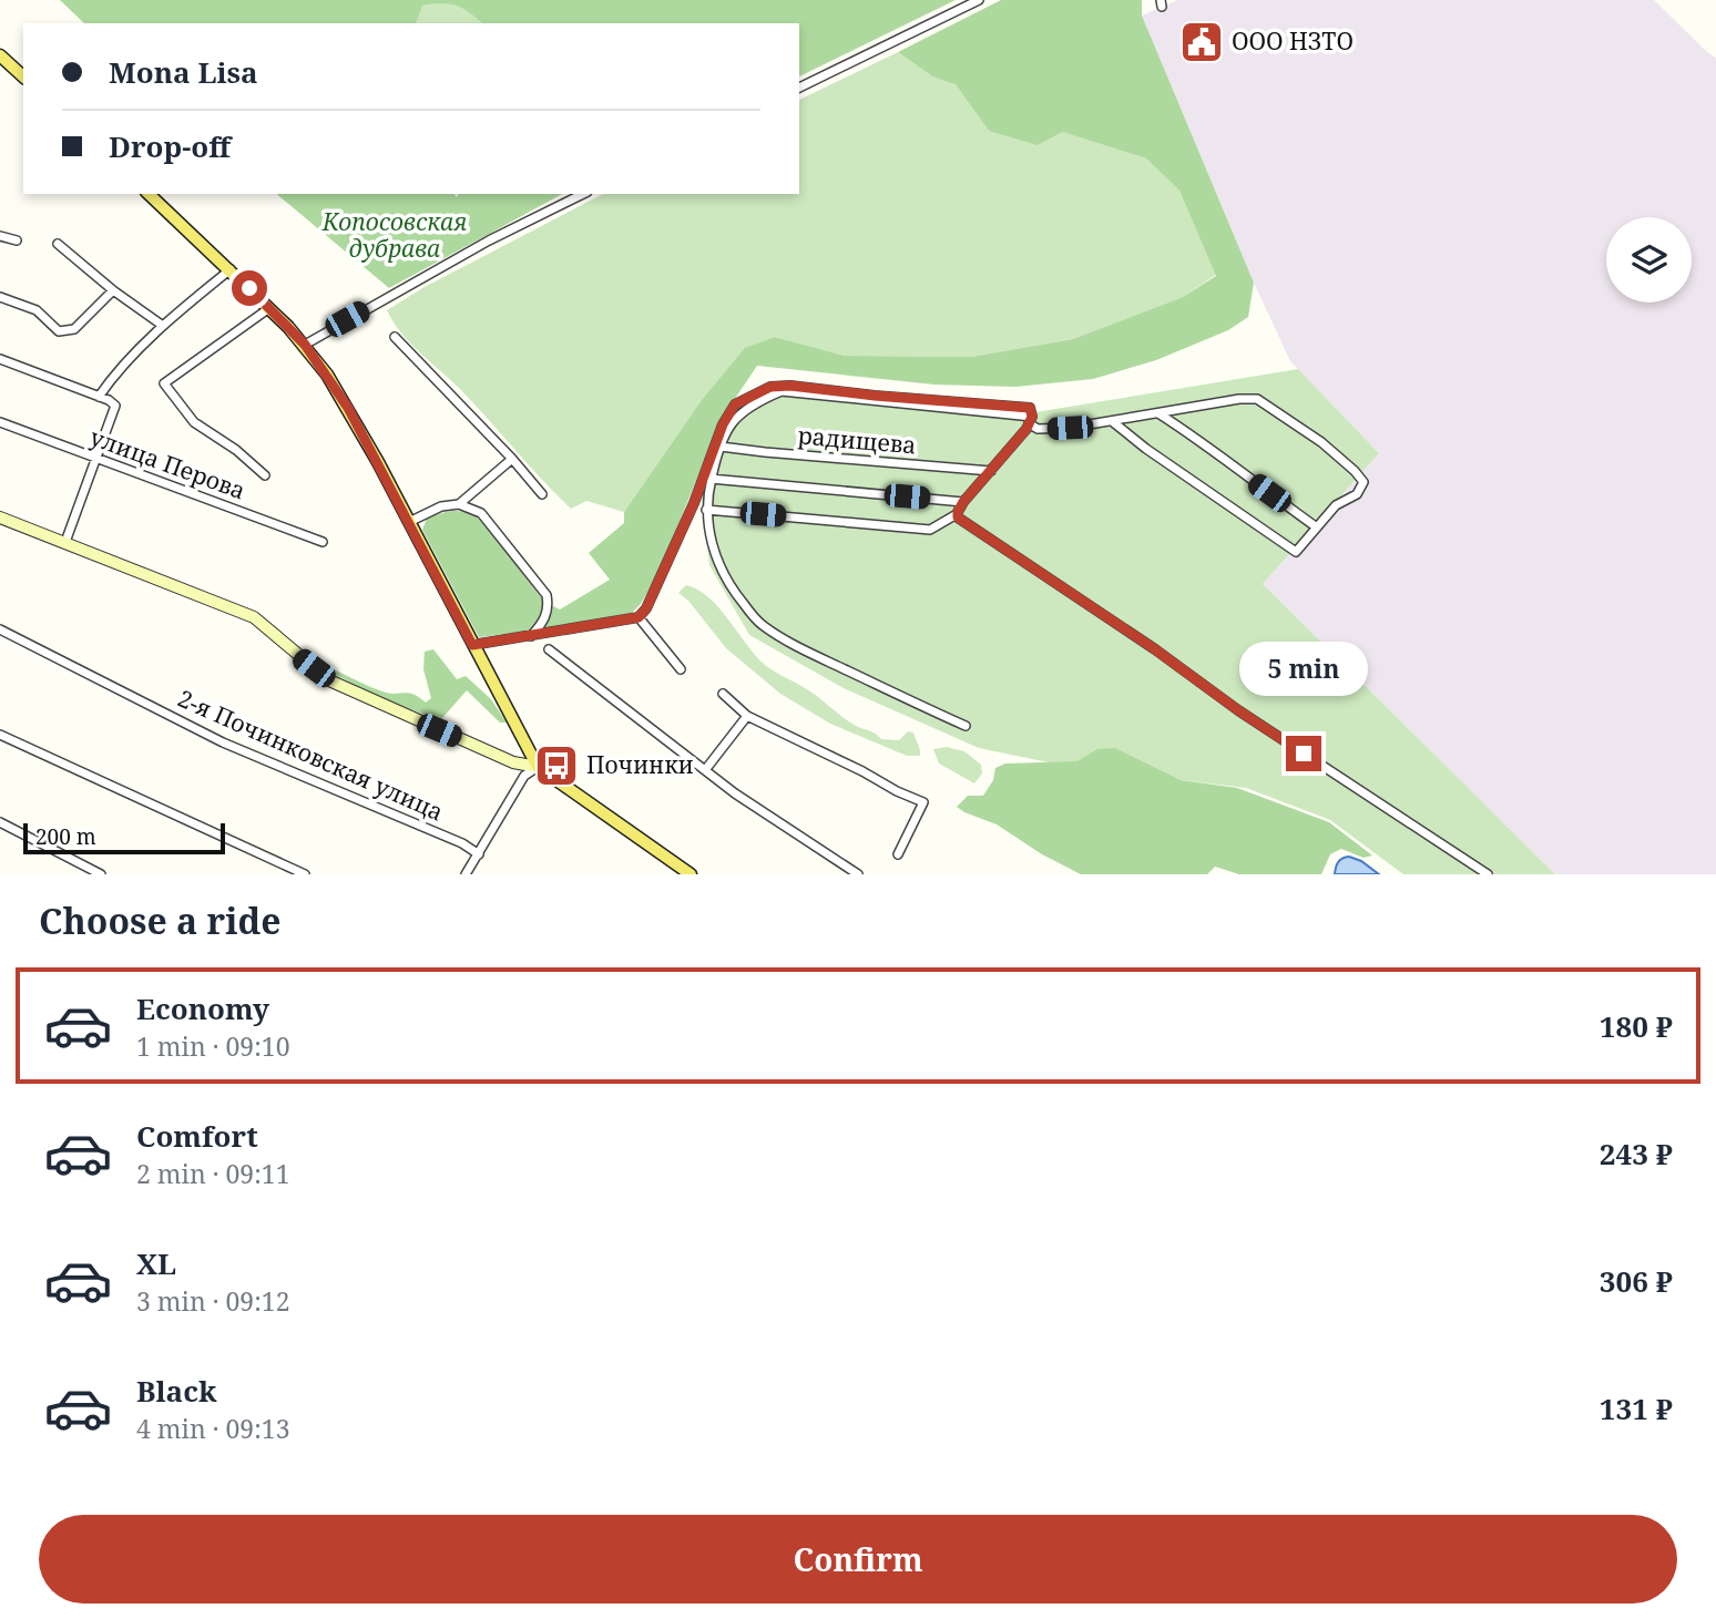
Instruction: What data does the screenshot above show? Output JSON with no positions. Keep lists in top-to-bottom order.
{
  "streets": {
    "street": ["радищева", "улица Перова", "2-я Починковская улица"]
  },
  "parks": ["Копосовская дубрава"],
  "places": {
    "public building": ["ООО НЗТО"],
    "bus stop": ["Починки"]
  },
  "scale_bar": "200 m",
  "page": {
    "banner": ["Mona Lisa", "Drop-off"],
    "bubble": "5 min",
    "scale": "200 m",
    "heading": "Choose a ride",
    "list": [
      {
        "name": "Economy",
        "note": "1 min · 09:10",
        "value": "180 ₽"
      },
      {
        "name": "Comfort",
        "note": "2 min · 09:11",
        "value": "243 ₽"
      },
      {
        "name": "XL",
        "note": "3 min · 09:12",
        "value": "306 ₽"
      },
      {
        "name": "Black",
        "note": "4 min · 09:13",
        "value": "131 ₽"
      }
    ],
    "buttons": "Confirm"
  }
}
